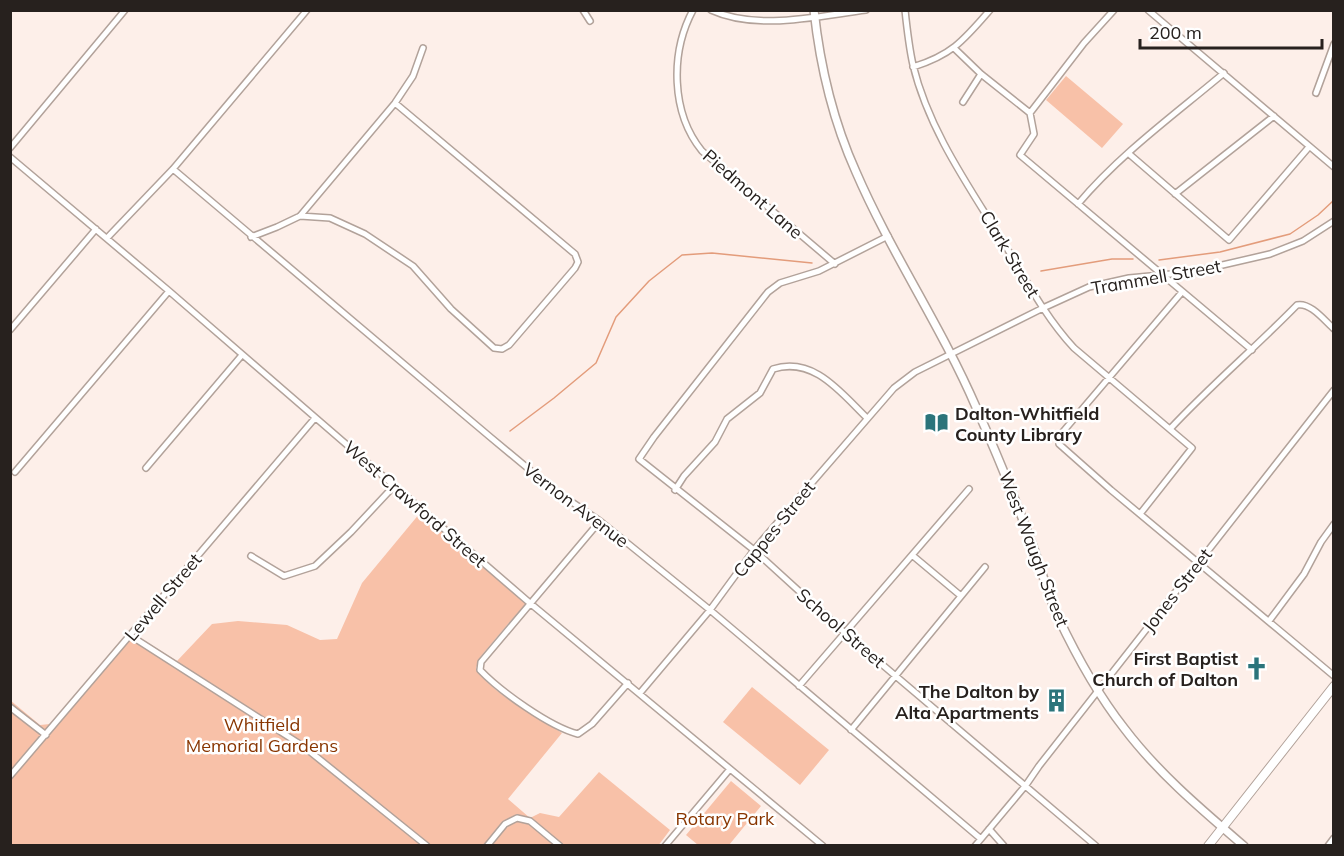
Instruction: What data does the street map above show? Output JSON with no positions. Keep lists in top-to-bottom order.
{
  "streets": {
    "street": [
      "Piedmont Lane",
      "Clark Street",
      "Trammell Street",
      "West Crawford Street",
      "Vernon Avenue",
      "Cappes Street",
      "West Waugh Street",
      "Jones Street",
      "Lewell Street",
      "School Street"
    ]
  },
  "crossings": [
    ["Piedmont Lane", "School Street"],
    ["Clark Street", "Trammell Street"],
    ["Trammell Street", "Cappes Street"],
    ["Trammell Street", "West Waugh Street"],
    ["West Crawford Street", "Cappes Street"],
    ["West Crawford Street", "Lewell Street"],
    ["Vernon Avenue", "Cappes Street"],
    ["Vernon Avenue", "Jones Street"],
    ["Cappes Street", "School Street"],
    ["West Waugh Street", "Jones Street"],
    ["Jones Street", "School Street"]
  ],
  "parks": ["Whitfield Memorial Gardens", "Rotary Park"],
  "places": {
    "library": ["Dalton-Whitfield County Library"],
    "church": ["First Baptist Church of Dalton"],
    "building": ["The Dalton by Alta Apartments"]
  },
  "scale_bar": "200 m"
}
